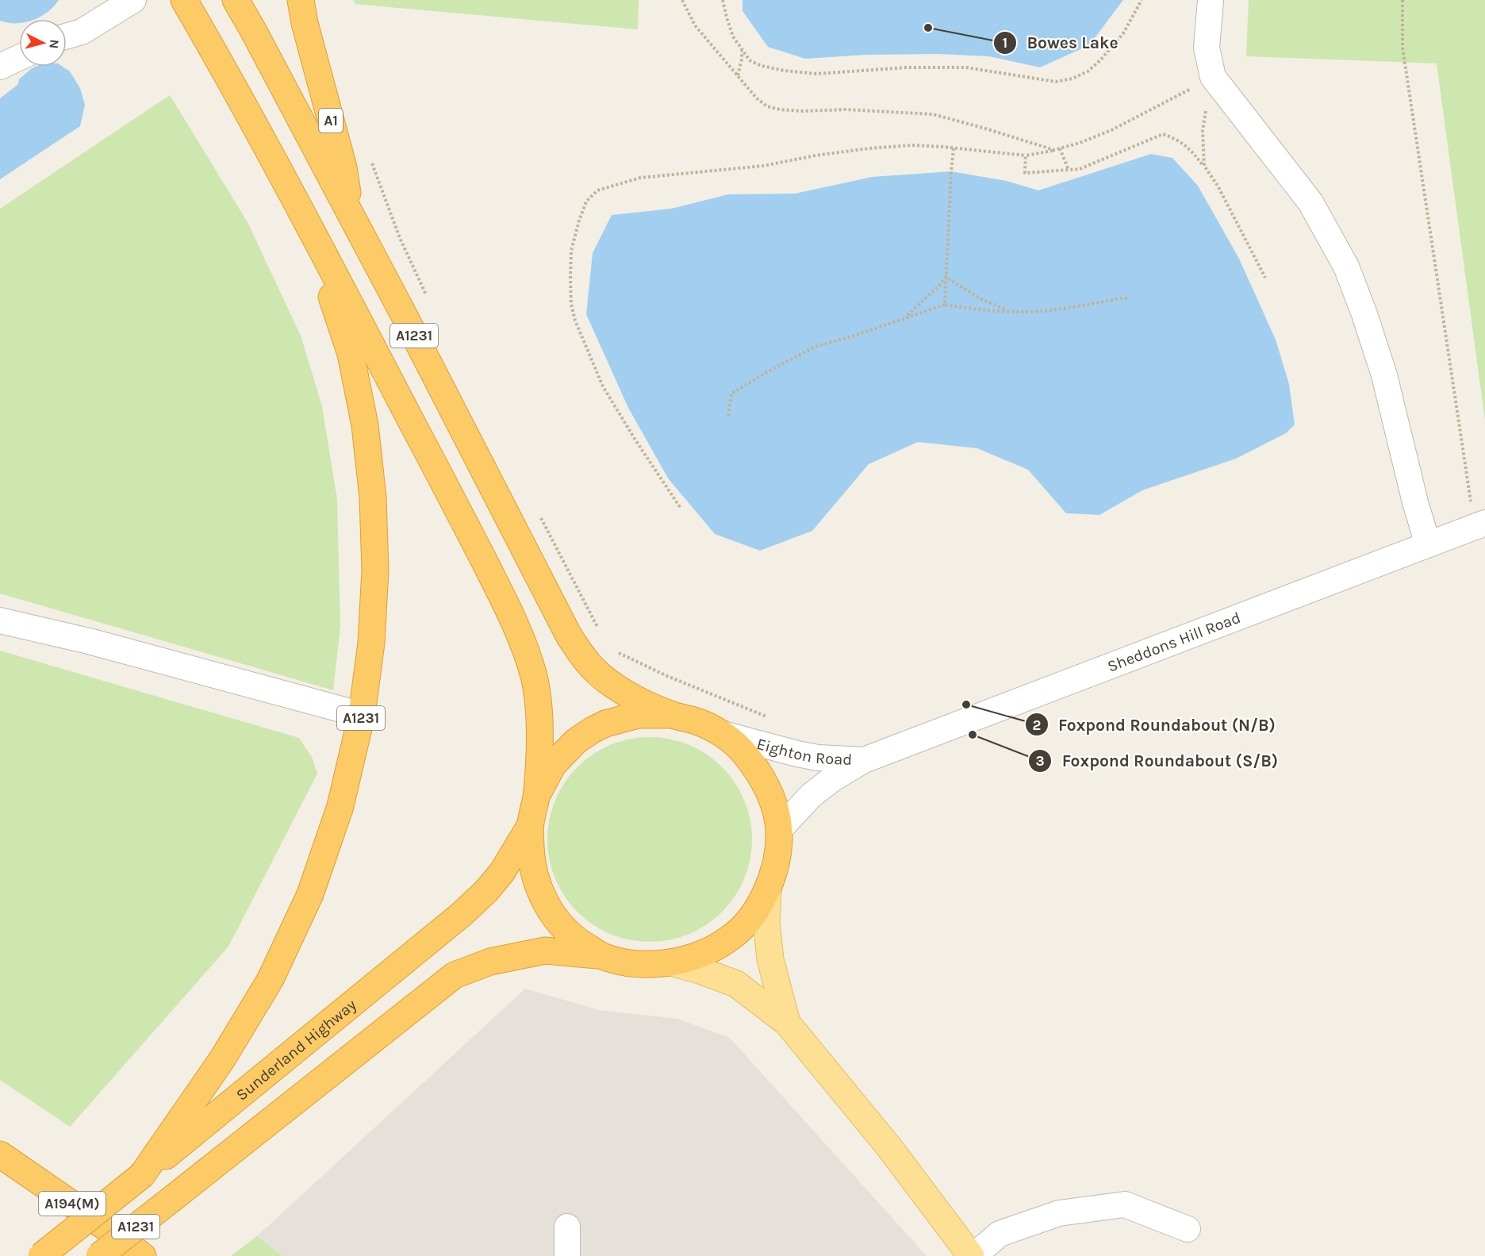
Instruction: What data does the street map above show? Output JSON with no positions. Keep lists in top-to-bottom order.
{
  "streets": {
    "highway": [
      "A1",
      "A1231",
      "Sunderland Highway",
      "A194(M)"
    ],
    "street": ["Sheddons Hill Road", "Eighton Road"]
  },
  "crossings": [
    ["A1", "A1231"],
    ["A1231", "Sunderland Highway"],
    ["Sheddons Hill Road", "Eighton Road"]
  ],
  "places": ["Bowes Lake", "Foxpond Roundabout (N/B)", "Foxpond Roundabout (S/B)"],
  "north": "right"
}
